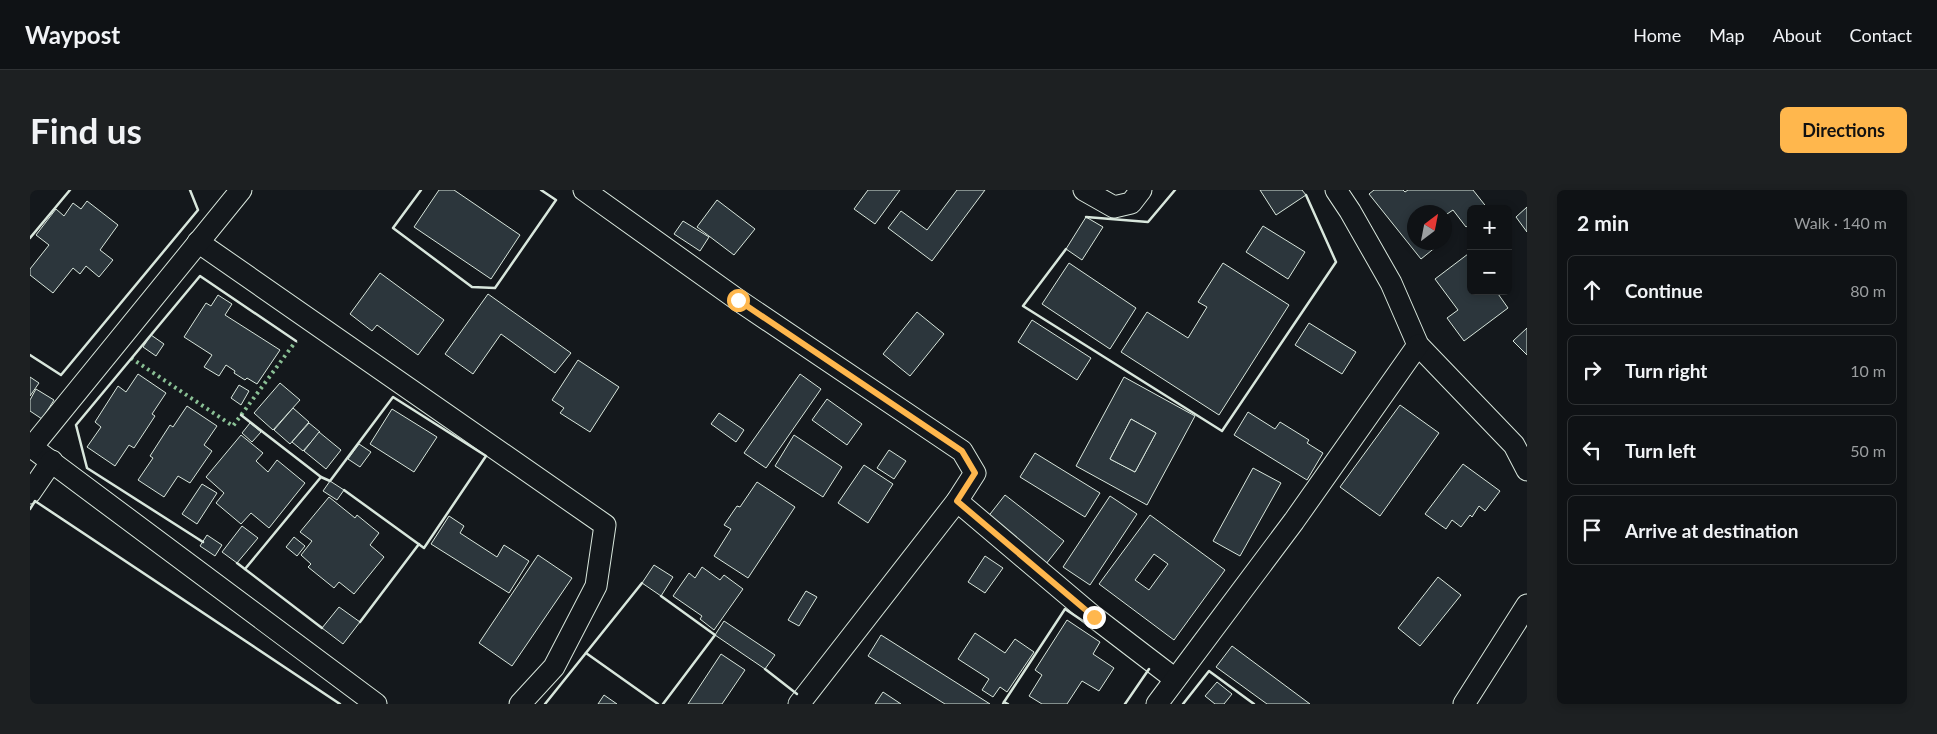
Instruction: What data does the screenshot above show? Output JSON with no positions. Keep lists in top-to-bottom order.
{
  "north": "top right",
  "page": {
    "header": "Waypost",
    "nav": [
      "Home",
      "Map",
      "About",
      "Contact"
    ],
    "buttons": "Directions",
    "title": "Find us",
    "heading": ["2 min", "Walk · 140 m"],
    "map_buttons": ["+", "−"],
    "list": [
      ["Continue", "80 m"],
      ["Turn right", "10 m"],
      ["Turn left", "50 m"],
      "Arrive at destination"
    ]
  }
}
